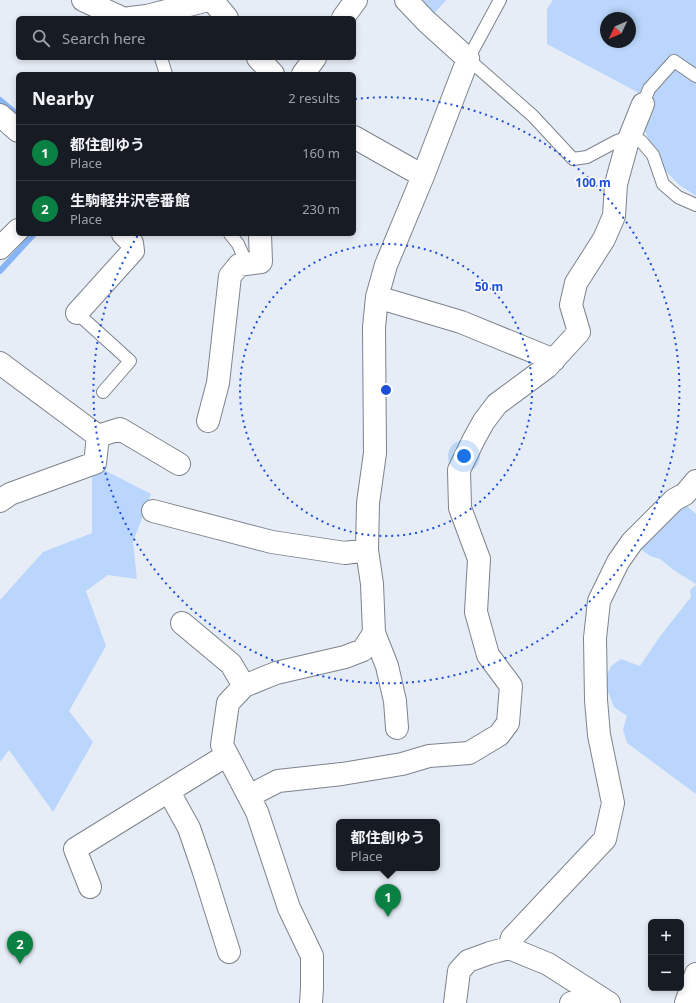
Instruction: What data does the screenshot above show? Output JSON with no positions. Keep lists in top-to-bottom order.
{
  "north": "bottom left",
  "page": {
    "search": "Search here",
    "heading": ["Nearby", "2 results"],
    "list": [
      {
        "mark": "1",
        "name": "都住創ゆう",
        "note": "Place",
        "value": "160 m"
      },
      {
        "mark": "2",
        "name": "生駒軽井沢壱番館",
        "note": "Place",
        "value": "230 m"
      }
    ],
    "popup": ["都住創ゆう", "Place"],
    "pins": ["1", "2"],
    "map_buttons": ["+", "−"]
  },
  "rings": ["100 m", "50 m"]
}
